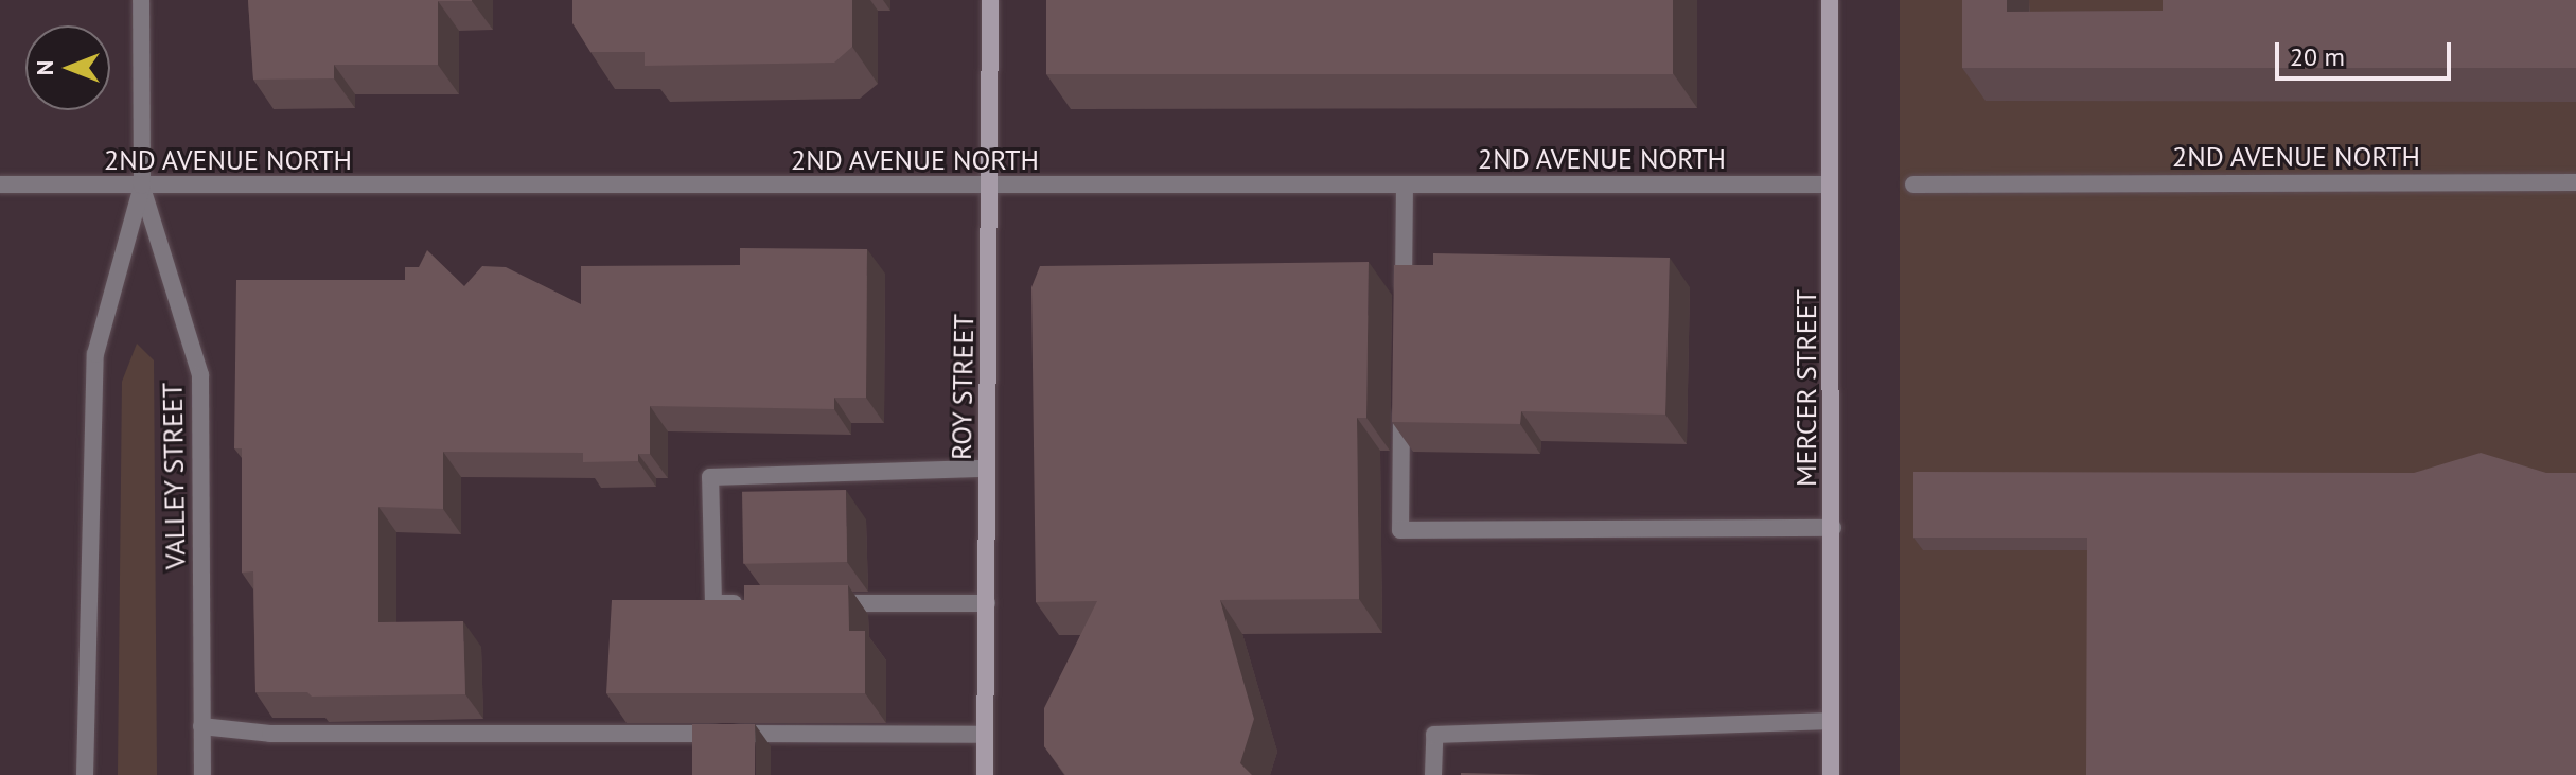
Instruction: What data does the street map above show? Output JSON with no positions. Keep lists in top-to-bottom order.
{
  "streets": {
    "street": [
      "2ND AVENUE NORTH",
      "ROY STREET",
      "MERCER STREET",
      "VALLEY STREET"
    ]
  },
  "crossings": [
    ["2ND AVENUE NORTH", "ROY STREET"],
    ["2ND AVENUE NORTH", "MERCER STREET"],
    ["2ND AVENUE NORTH", "VALLEY STREET"]
  ],
  "scale_bar": "20 m",
  "north": "left"
}
